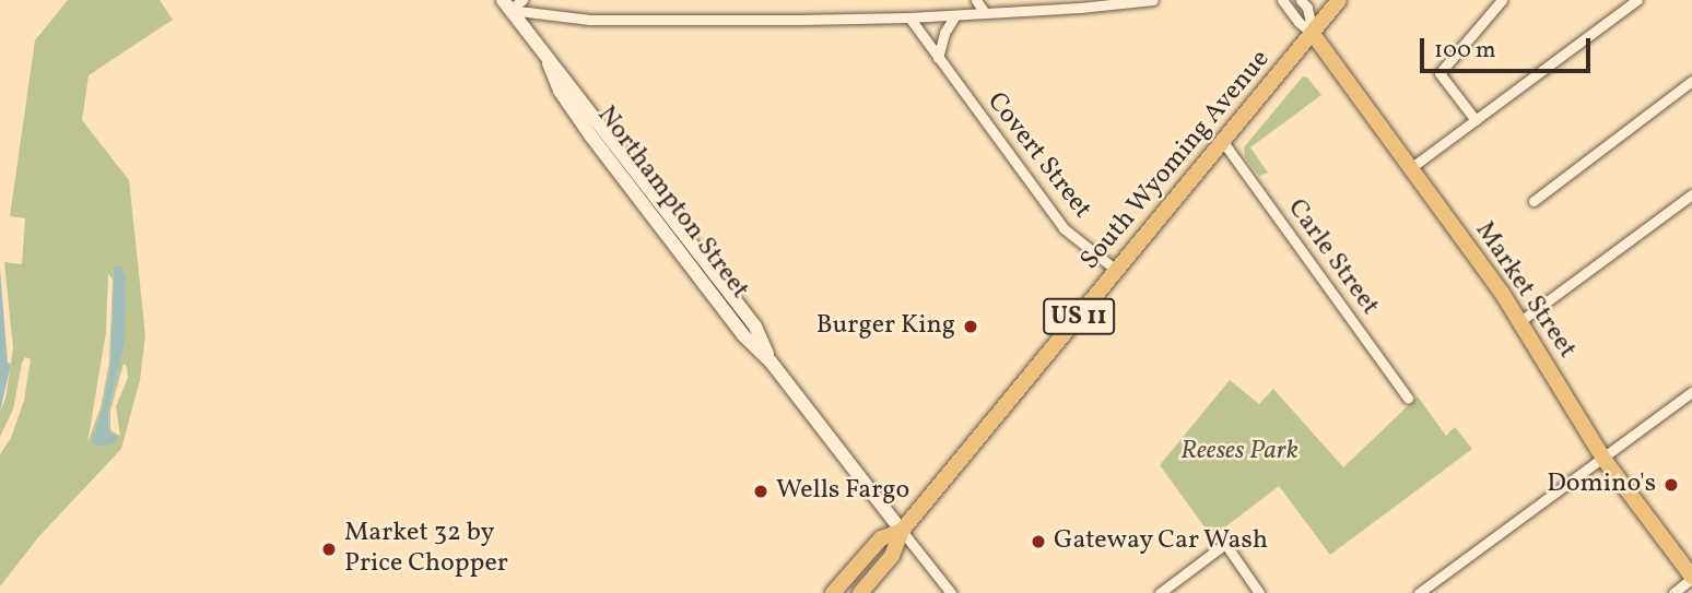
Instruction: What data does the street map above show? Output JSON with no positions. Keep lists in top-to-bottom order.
{
  "streets": {
    "main road": ["South Wyoming Avenue", "Market Street", "US 11"],
    "street": ["Covert Street", "Northampton Street", "Carle Street"]
  },
  "crossings": [
    ["Covert Street", "South Wyoming Avenue"],
    ["South Wyoming Avenue", "Northampton Street"],
    ["South Wyoming Avenue", "Carle Street"],
    ["South Wyoming Avenue", "Market Street"],
    ["South Wyoming Avenue", "US 11"],
    ["Market Street", "US 11"]
  ],
  "parks": ["Reeses Park"],
  "places": [
    "Burger King",
    "Domino's",
    "Wells Fargo",
    "Gateway Car Wash",
    "Market 32 by Price Chopper"
  ],
  "scale_bar": "100 m"
}
